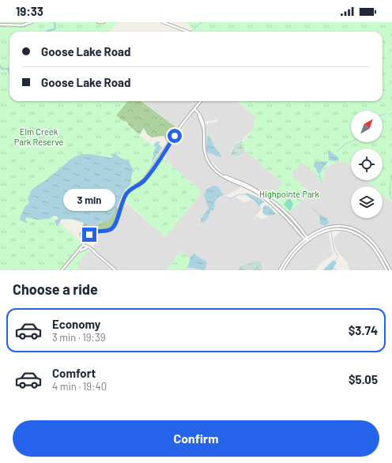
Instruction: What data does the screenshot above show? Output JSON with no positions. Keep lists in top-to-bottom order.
{
  "parks": ["Elm Creek Park Reserve", "Highpointe Park"],
  "north": "top right",
  "page": {
    "status": "19:33",
    "banner": ["Goose Lake Road", "Goose Lake Road"],
    "bubble": "3 min",
    "heading": "Choose a ride",
    "list": [
      {
        "name": "Economy",
        "note": "3 min · 19:39",
        "value": "$3.74"
      },
      {
        "name": "Comfort",
        "note": "4 min · 19:40",
        "value": "$5.05"
      }
    ],
    "buttons": "Confirm"
  }
}
